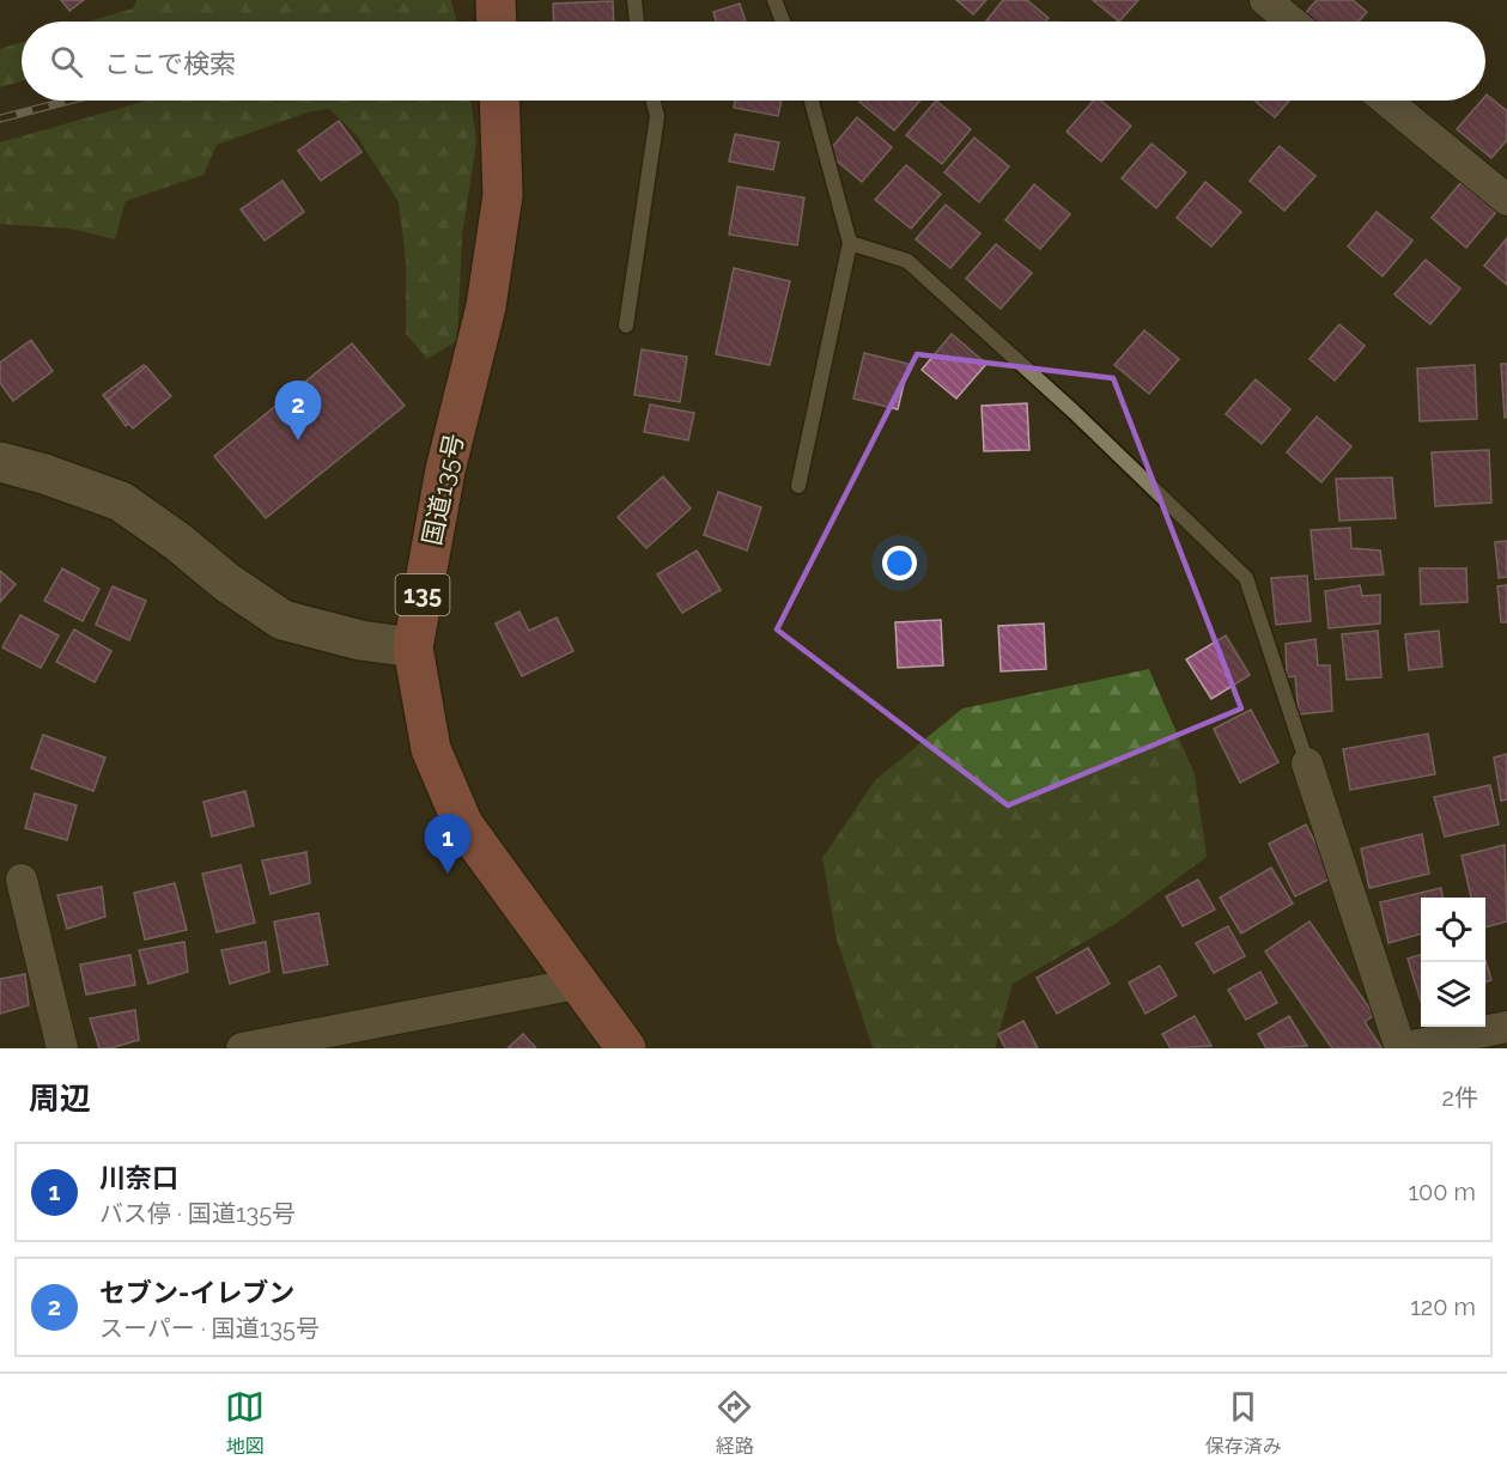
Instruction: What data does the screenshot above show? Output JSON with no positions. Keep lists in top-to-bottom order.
{
  "streets": {
    "highway": ["国道135号", "135"]
  },
  "page": {
    "search": "ここで検索",
    "pins": ["2", "1"],
    "heading": ["周辺", "2件"],
    "list": [
      {
        "mark": "1",
        "name": "川奈口",
        "note": "バス停 · 国道135号",
        "value": "100 m"
      },
      {
        "mark": "2",
        "name": "セブン-イレブン",
        "note": "スーパー · 国道135号",
        "value": "120 m"
      }
    ],
    "nav": ["地図", "経路", "保存済み"]
  }
}
